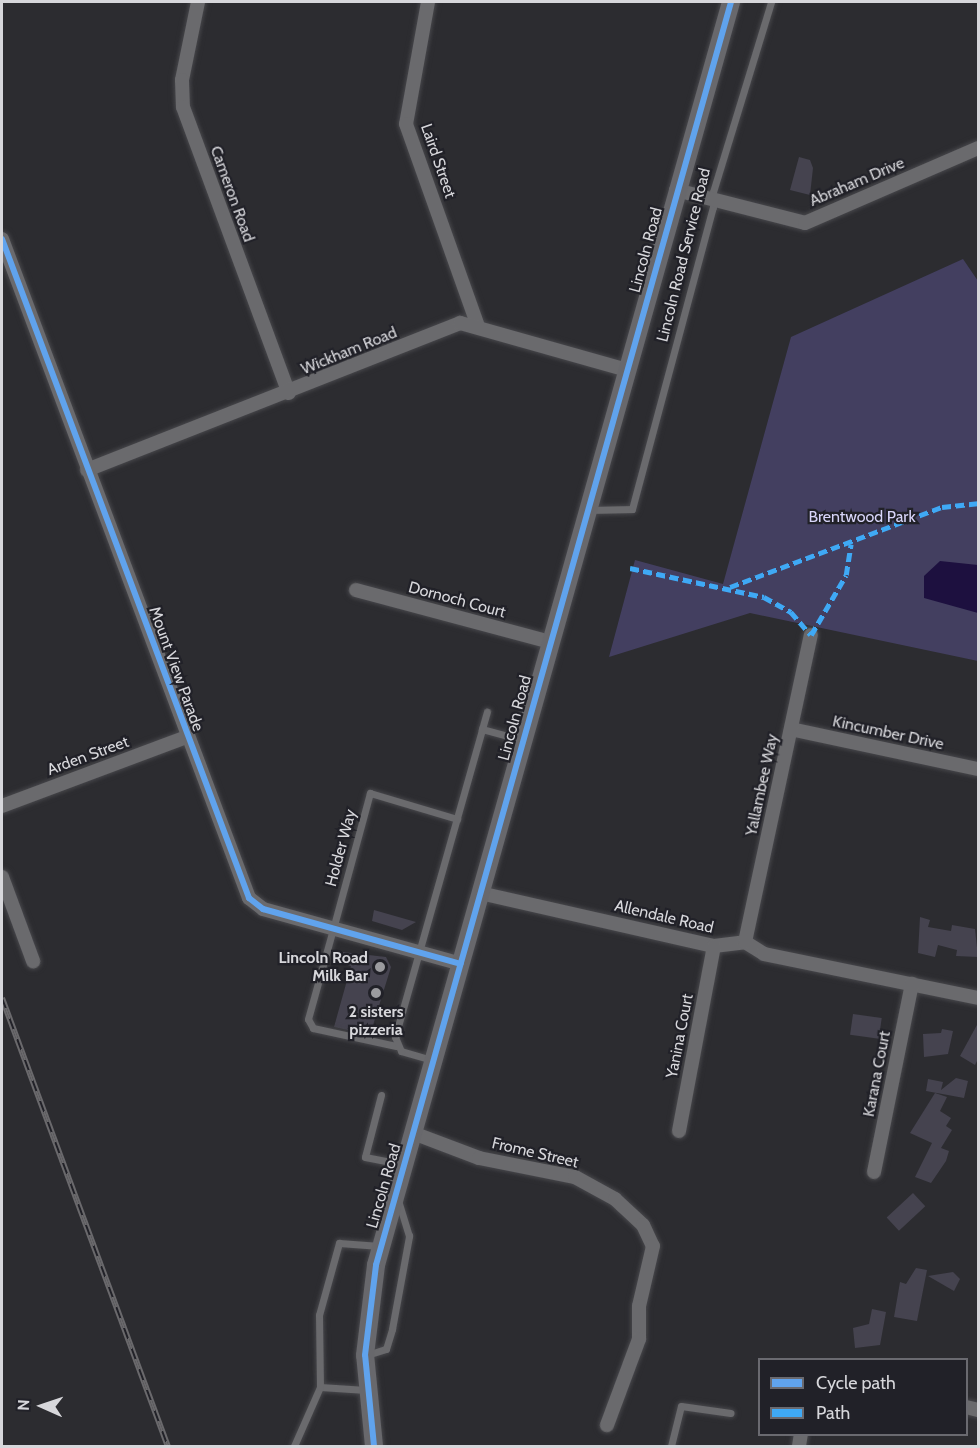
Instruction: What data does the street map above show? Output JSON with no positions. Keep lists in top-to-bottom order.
{
  "streets": {
    "main road": ["Lincoln Road"],
    "street": [
      "Laird Street",
      "Abraham Drive",
      "Cameron Road",
      "Wickham Road",
      "Dornoch Court",
      "Mount View Parade",
      "Kincumber Drive",
      "Arden Street",
      "Yallambee Way",
      "Allendale Road",
      "Yanina Court",
      "Karana Court",
      "Frome Street"
    ],
    "lane": ["Lincoln Road Service Road", "Holder Way"]
  },
  "crossings": [
    ["Laird Street", "Wickham Road"],
    ["Abraham Drive", "Lincoln Road"],
    ["Abraham Drive", "Lincoln Road Service Road"],
    ["Cameron Road", "Wickham Road"],
    ["Lincoln Road", "Lincoln Road Service Road"],
    ["Lincoln Road", "Wickham Road"],
    ["Lincoln Road", "Dornoch Court"],
    ["Lincoln Road", "Mount View Parade"],
    ["Lincoln Road", "Allendale Road"],
    ["Lincoln Road", "Frome Street"],
    ["Wickham Road", "Mount View Parade"],
    ["Mount View Parade", "Arden Street"],
    ["Mount View Parade", "Holder Way"],
    ["Kincumber Drive", "Yallambee Way"],
    ["Yallambee Way", "Allendale Road"],
    ["Allendale Road", "Yanina Court"]
  ],
  "parks": ["Brentwood Park"],
  "places": ["Lincoln Road Milk Bar", "2 sisters pizzeria"],
  "legend": ["Cycle path", "Path"],
  "north": "left"
}
